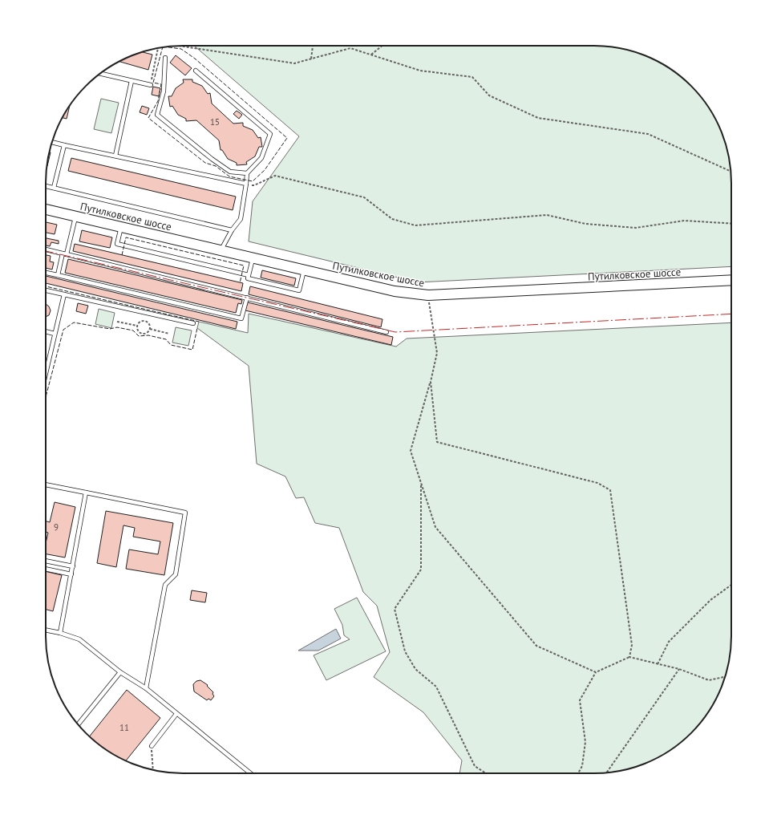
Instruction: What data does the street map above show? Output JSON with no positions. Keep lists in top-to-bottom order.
{
  "streets": {
    "main road": ["Путилковское шоссе"]
  },
  "house_numbers": ["15", "9", "11"]
}
